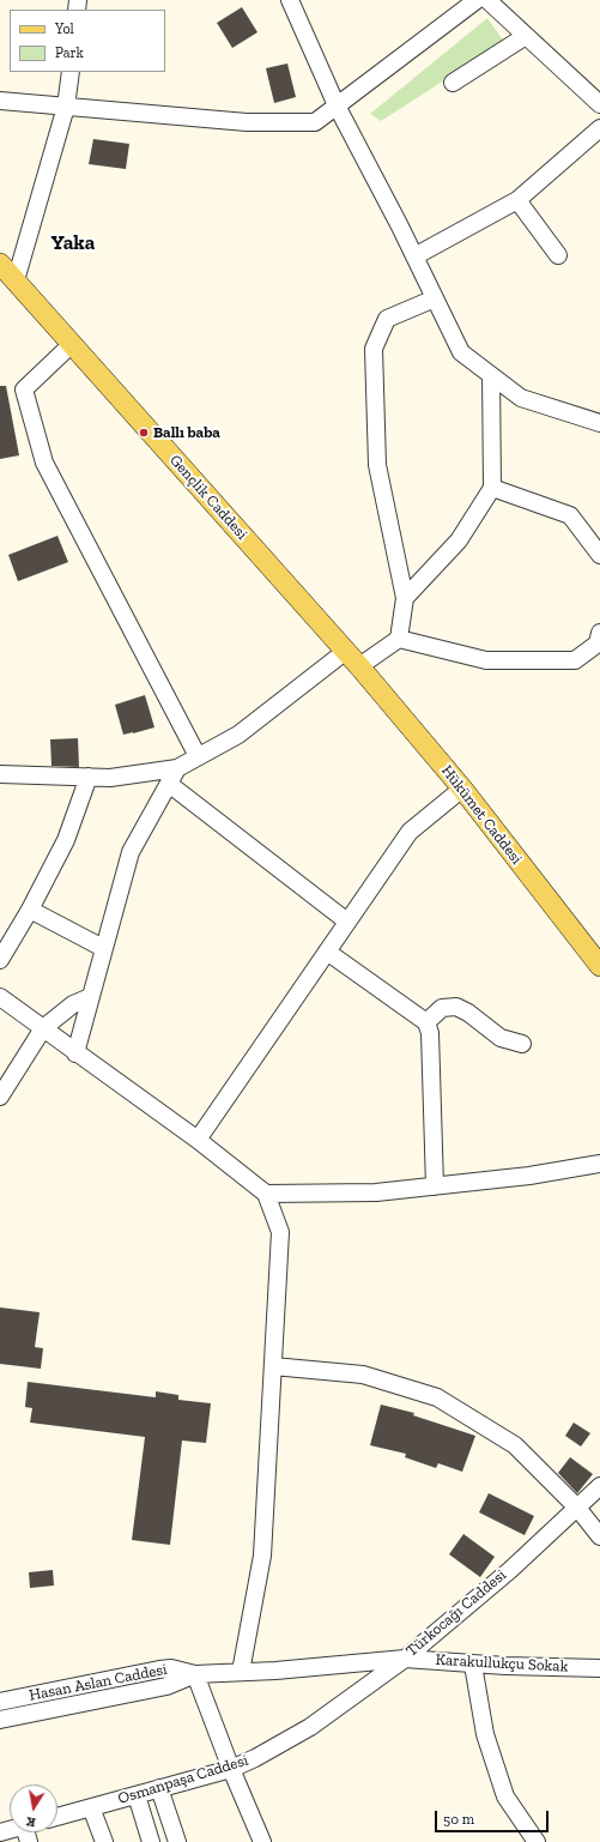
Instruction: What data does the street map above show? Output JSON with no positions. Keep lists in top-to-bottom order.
{
  "streets": {
    "main road": ["Gençlik Caddesi", "Hükümet Caddesi"],
    "street": [
      "Türkocağı Caddesi",
      "Karakullukçu Sokak",
      "Hasan Aslan Caddesi",
      "Osmanpaşa Caddesi"
    ]
  },
  "crossings": [
    ["Gençlik Caddesi", "Hükümet Caddesi"],
    ["Türkocağı Caddesi", "Karakullukçu Sokak"],
    ["Türkocağı Caddesi", "Hasan Aslan Caddesi"],
    ["Türkocağı Caddesi", "Osmanpaşa Caddesi"],
    ["Karakullukçu Sokak", "Osmanpaşa Caddesi"]
  ],
  "districts": ["Yaka"],
  "places": ["Ballı baba"],
  "legend": ["Yol", "Park"],
  "scale_bar": "50 m",
  "north": "bottom"
}
